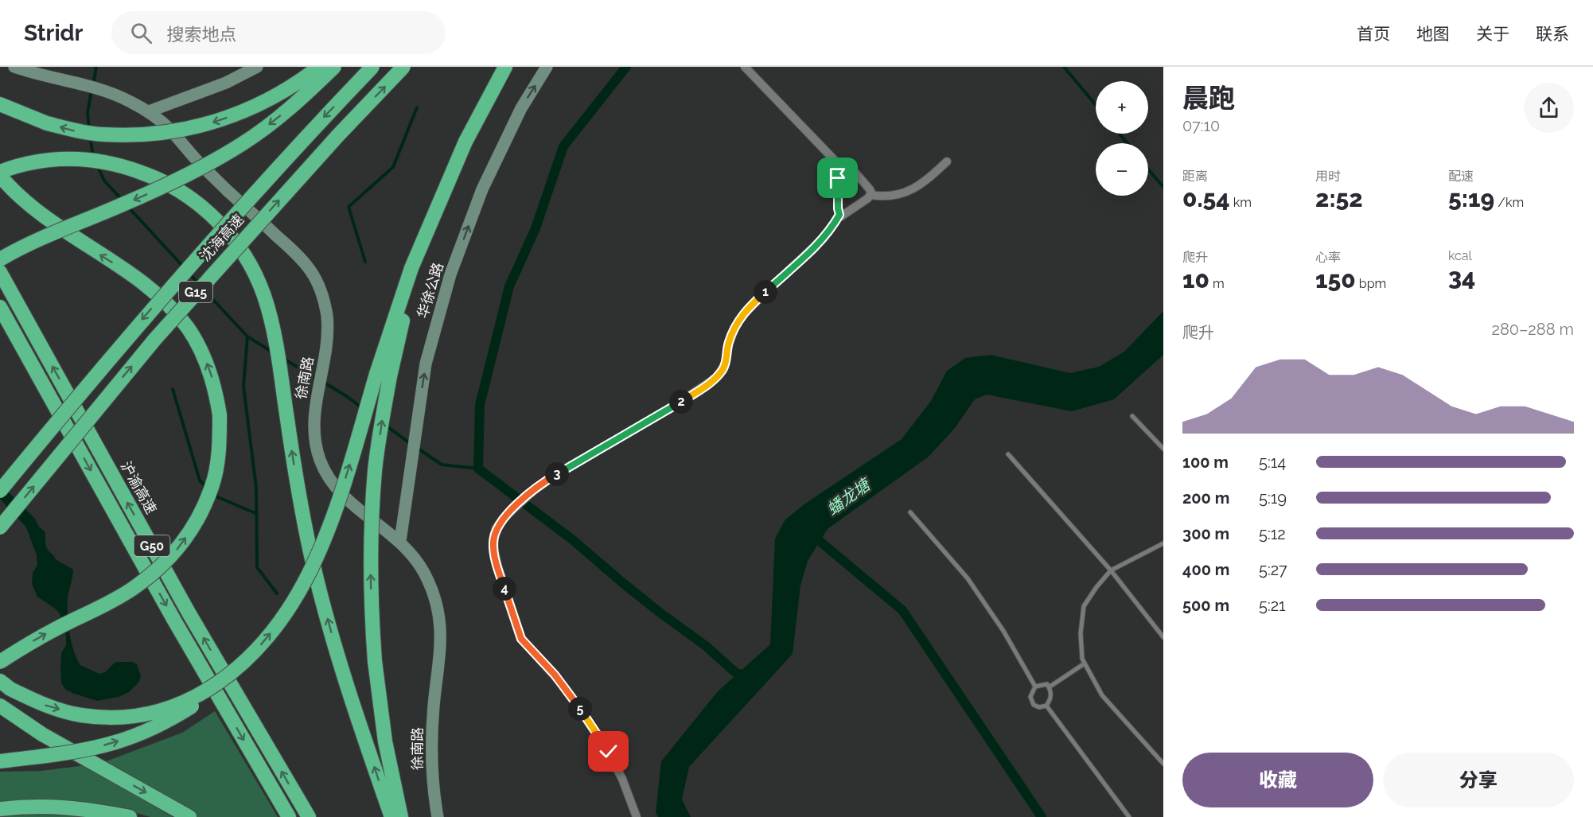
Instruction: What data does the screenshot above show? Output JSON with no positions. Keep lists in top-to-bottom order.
{
  "streets": {
    "highway": [
      "沈海高速",
      "G15",
      "沪渝高速",
      "G50"
    ],
    "street": ["华徐公路", "徐南路"]
  },
  "crossings": [
    ["华徐公路", "徐南路"]
  ],
  "one_way": ["华徐公路"],
  "water": ["蟠龙塘"],
  "page": {
    "header": "Stridr",
    "search": "搜索地点",
    "nav": [
      "首页",
      "地图",
      "关于",
      "联系"
    ],
    "heading": ["晨跑", "07:10"],
    "map_buttons": ["+", "−"],
    "stats": [
      ["距离", "0.54 km"],
      ["用时", "2:52"],
      ["配速", "5:19 /km"],
      ["爬升", "10 m"],
      ["心率", "150 bpm"],
      ["kcal", "34"]
    ],
    "pins": [
      "1",
      "2",
      "3",
      "4",
      "5"
    ],
    "chart": ["爬升", "280–288 m"],
    "list": [
      {
        "name": "100 m",
        "note": "5:14"
      },
      {
        "name": "200 m",
        "note": "5:19"
      },
      {
        "name": "300 m",
        "note": "5:12"
      },
      {
        "name": "400 m",
        "note": "5:27"
      },
      {
        "name": "500 m",
        "note": "5:21"
      }
    ],
    "buttons": ["收藏", "分享"]
  }
}
